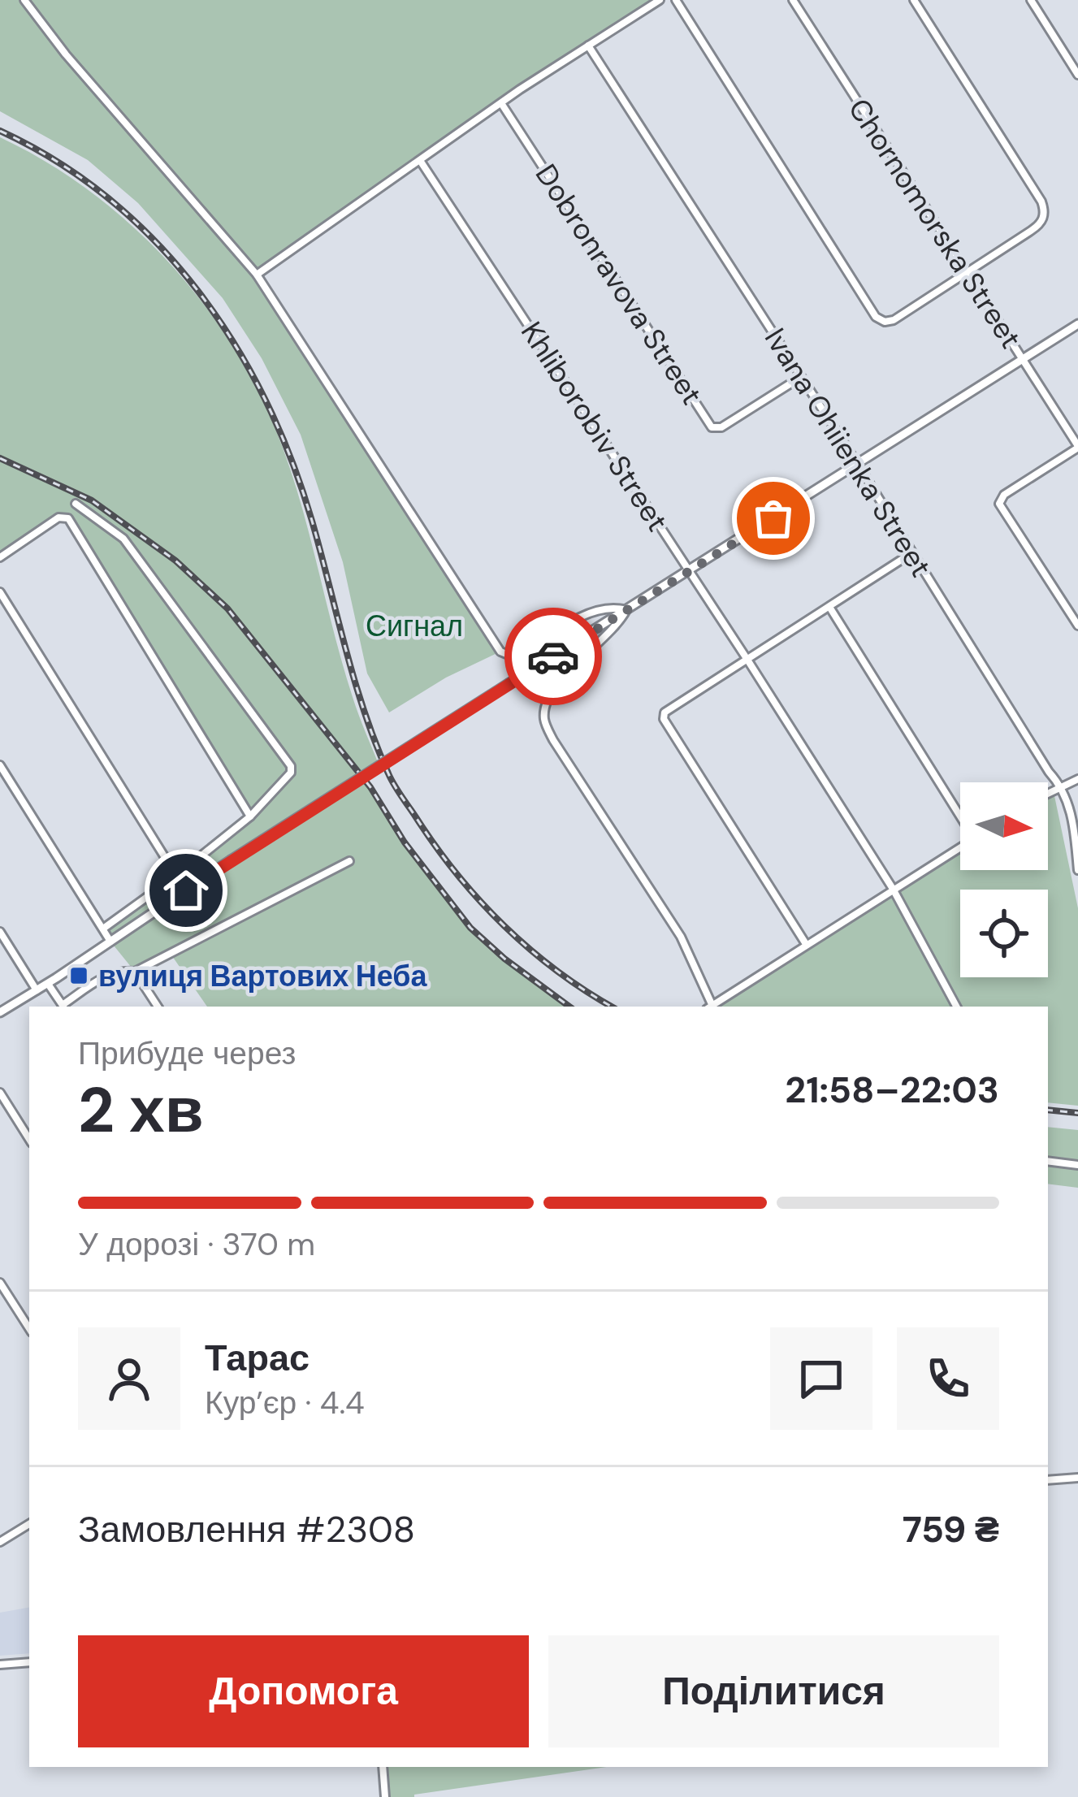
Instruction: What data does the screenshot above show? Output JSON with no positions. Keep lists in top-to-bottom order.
{
  "streets": {
    "street": [
      "Chornomorska Street",
      "Dobronravova Street",
      "Khliborobiv Street",
      "Ivana Ohiienka Street"
    ]
  },
  "crossings": [
    ["Dobronravova Street", "Ivana Ohiienka Street"]
  ],
  "parks": ["Сигнал"],
  "places": {
    "transit": ["вулиця Вартових Неба"]
  },
  "north": "right",
  "page": {
    "heading": ["2 хв", "Прибуде через", "21:58–22:03"],
    "panel": [
      "Тарас",
      "Кур’єр · 4.4",
      "Замовлення #2308",
      "759 ₴"
    ],
    "bar": "У дорозі · 370 m",
    "buttons": ["Допомога", "Поділитися"]
  }
}
